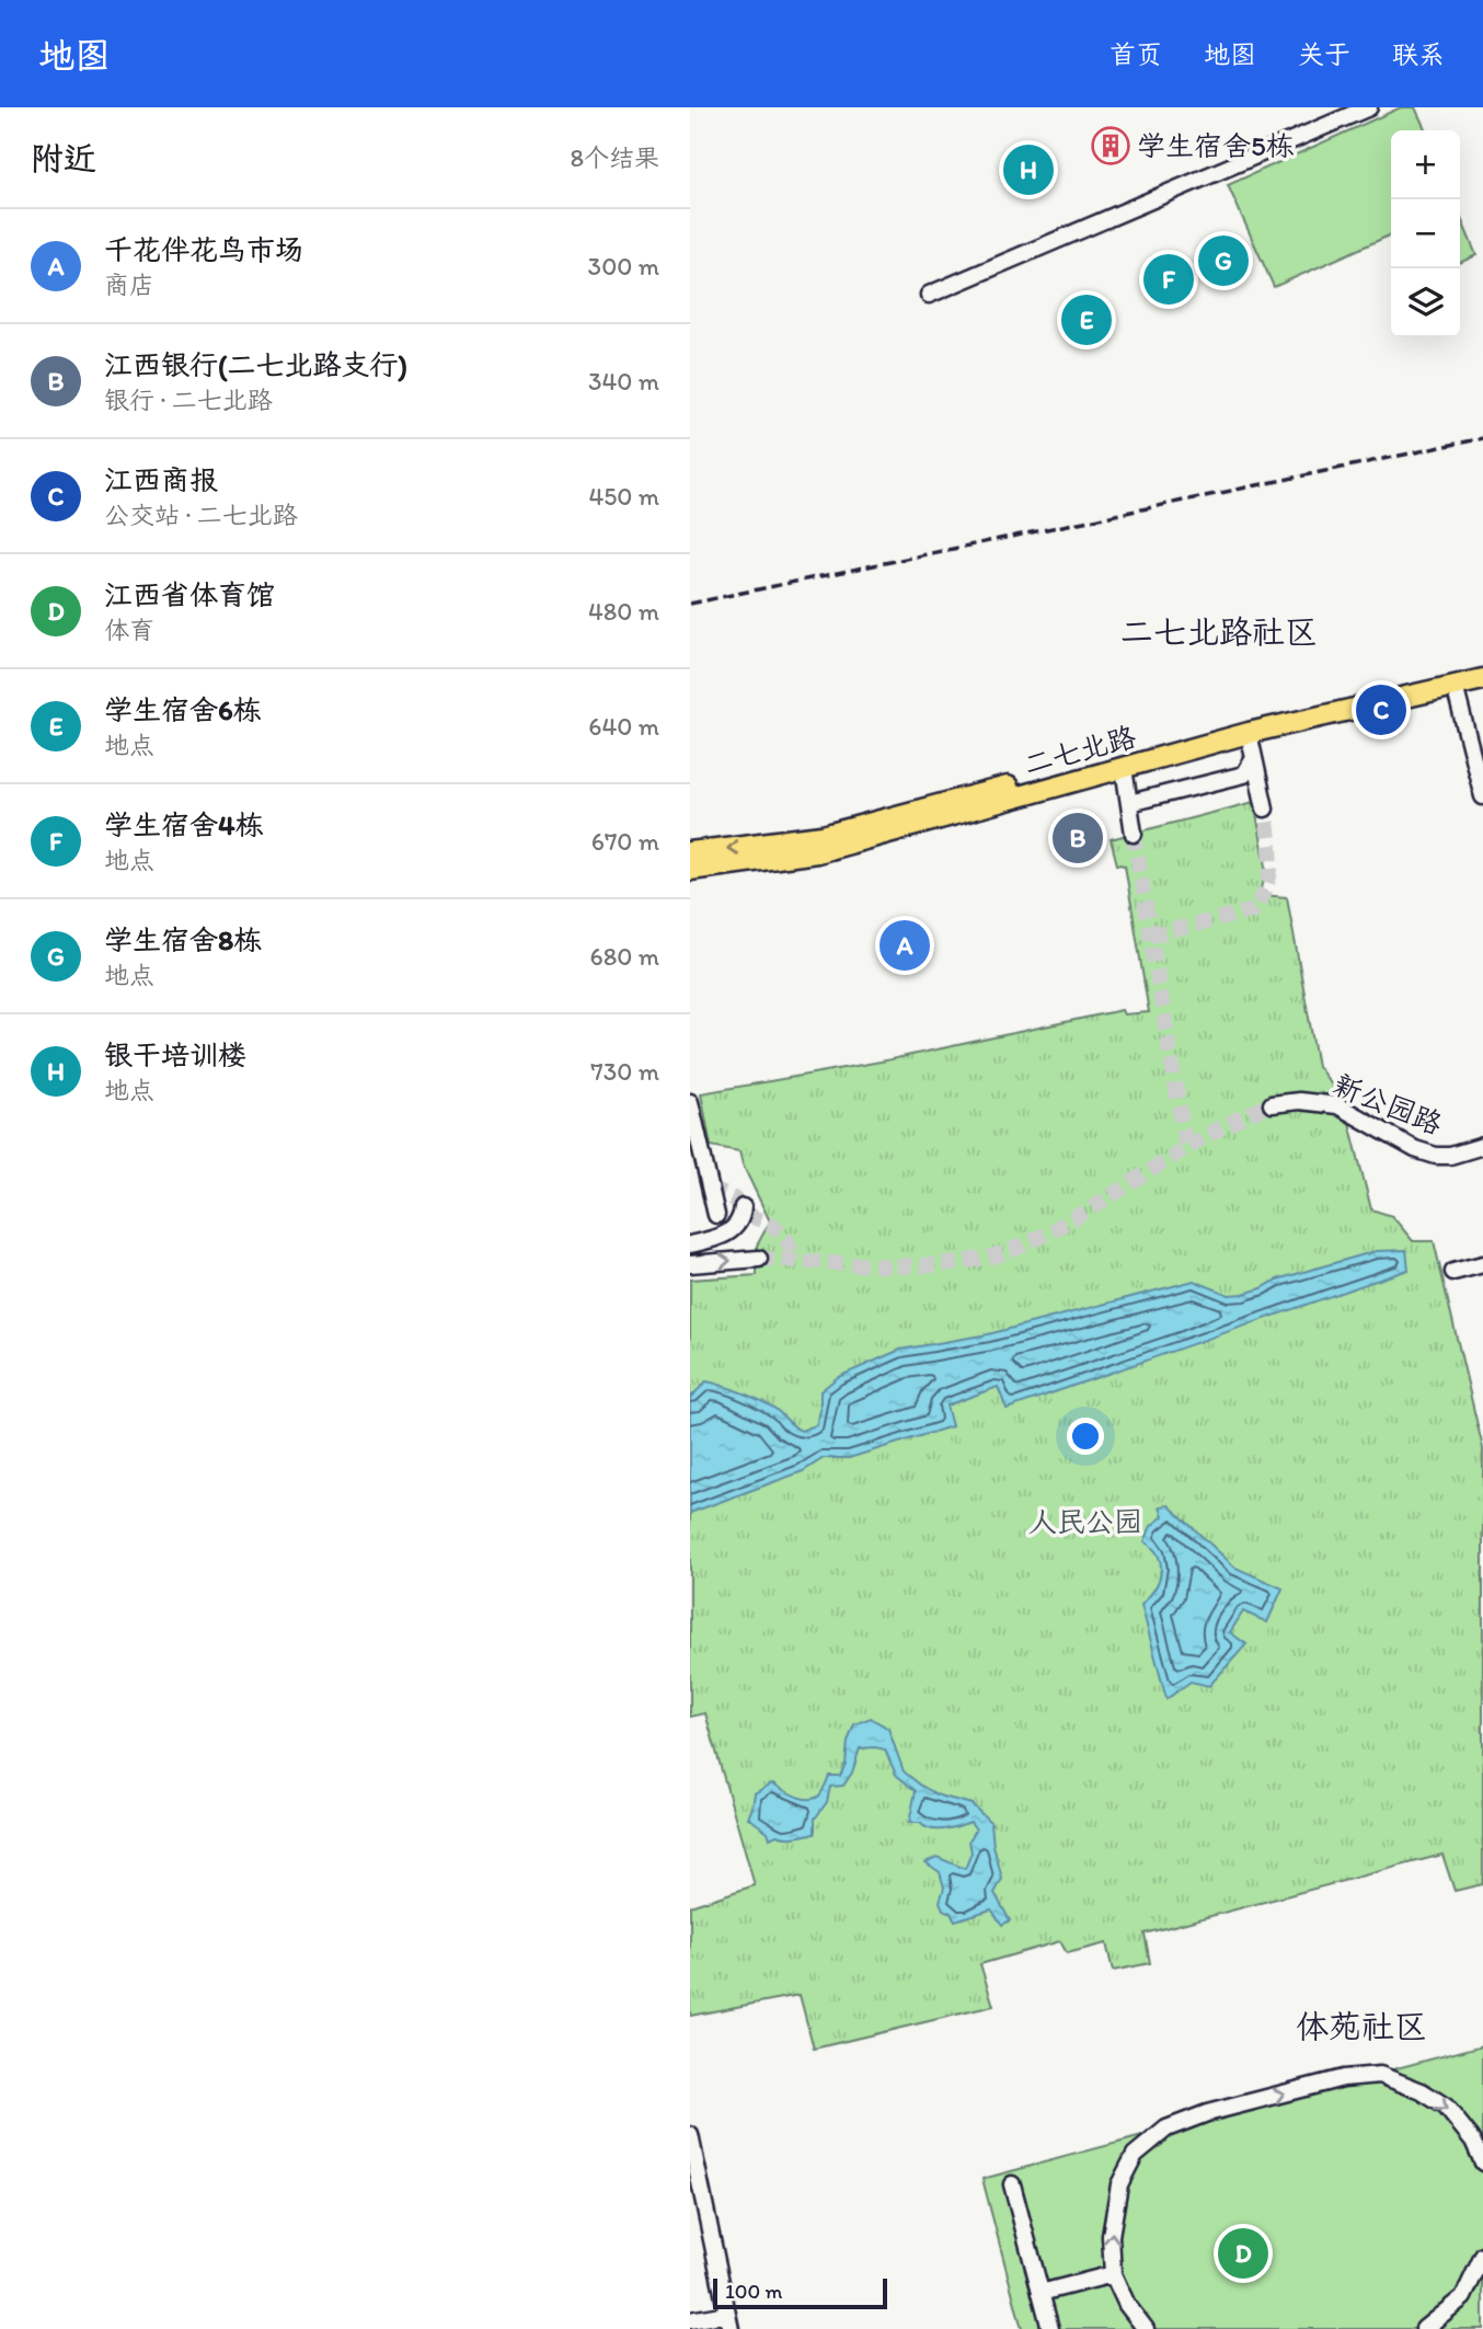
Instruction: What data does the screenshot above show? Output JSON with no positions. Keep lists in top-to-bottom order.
{
  "streets": {
    "main road": ["二七北路"],
    "street": ["新公园路"]
  },
  "districts": ["二七北路社区", "体苑社区"],
  "parks": ["人民公园"],
  "places": {
    "building": ["学生宿舍5栋"]
  },
  "scale_bar": "100 m",
  "page": {
    "header": "地图",
    "nav": [
      "首页",
      "地图",
      "关于",
      "联系"
    ],
    "heading": ["附近", "8个结果"],
    "map_buttons": ["+", "−"],
    "pins": [
      "H",
      "G",
      "F",
      "E",
      "C",
      "B",
      "A",
      "D"
    ],
    "list": [
      {
        "mark": "A",
        "name": "千花伴花鸟市场",
        "note": "商店",
        "value": "300 m"
      },
      {
        "mark": "B",
        "name": "江西银行(二七北路支行)",
        "note": "银行 · 二七北路",
        "value": "340 m"
      },
      {
        "mark": "C",
        "name": "江西商报",
        "note": "公交站 · 二七北路",
        "value": "450 m"
      },
      {
        "mark": "D",
        "name": "江西省体育馆",
        "note": "体育",
        "value": "480 m"
      },
      {
        "mark": "E",
        "name": "学生宿舍6栋",
        "note": "地点",
        "value": "640 m"
      },
      {
        "mark": "F",
        "name": "学生宿舍4栋",
        "note": "地点",
        "value": "670 m"
      },
      {
        "mark": "G",
        "name": "学生宿舍8栋",
        "note": "地点",
        "value": "680 m"
      },
      {
        "mark": "H",
        "name": "银干培训楼",
        "note": "地点",
        "value": "730 m"
      }
    ],
    "scale": "100 m"
  }
}
